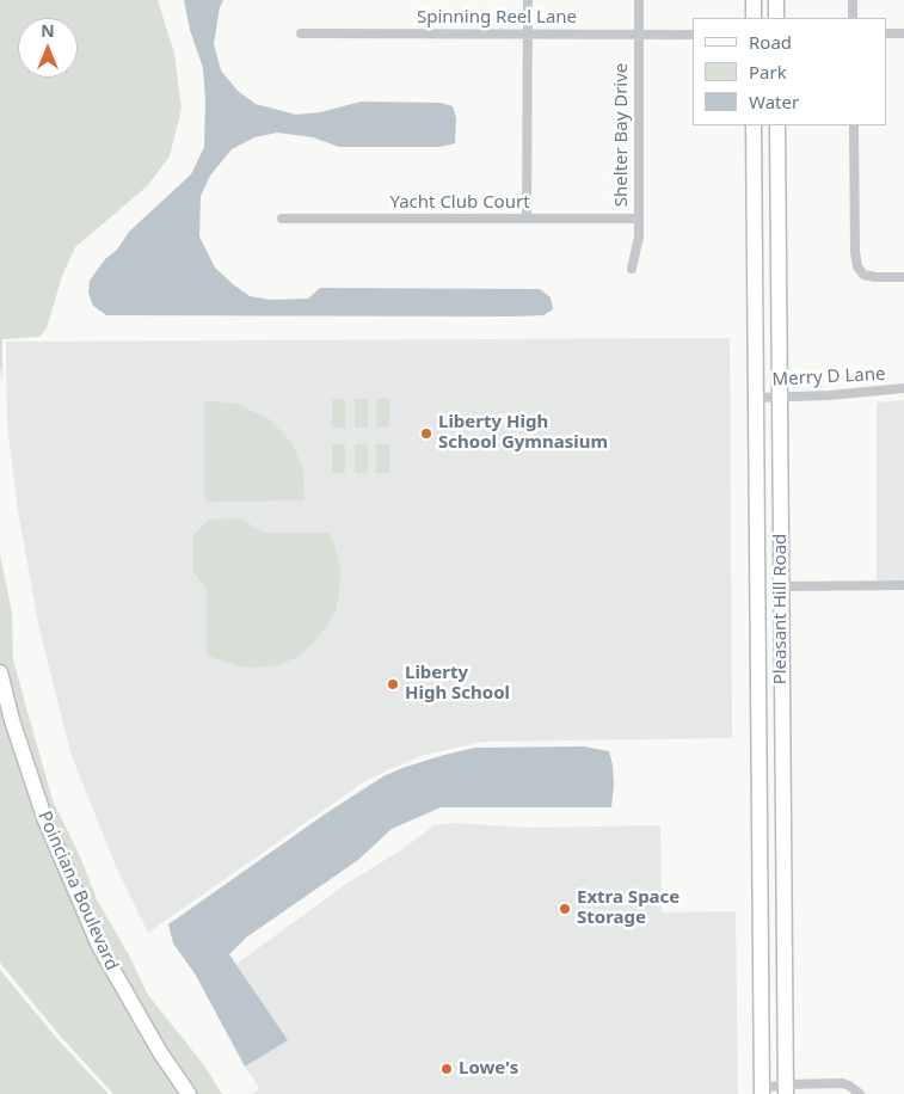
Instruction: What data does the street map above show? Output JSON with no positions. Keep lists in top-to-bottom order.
{
  "streets": {
    "main road": ["Pleasant Hill Road", "Poinciana Boulevard"],
    "street": [
      "Spinning Reel Lane",
      "Shelter Bay Drive",
      "Yacht Club Court",
      "Merry D Lane"
    ]
  },
  "crossings": [
    ["Spinning Reel Lane", "Shelter Bay Drive"],
    ["Shelter Bay Drive", "Yacht Club Court"],
    ["Merry D Lane", "Pleasant Hill Road"]
  ],
  "places": [
    "Liberty High School Gymnasium",
    "Liberty High School",
    "Extra Space Storage",
    "Lowe's"
  ],
  "legend": ["Road", "Park", "Water"],
  "north": "top"
}
